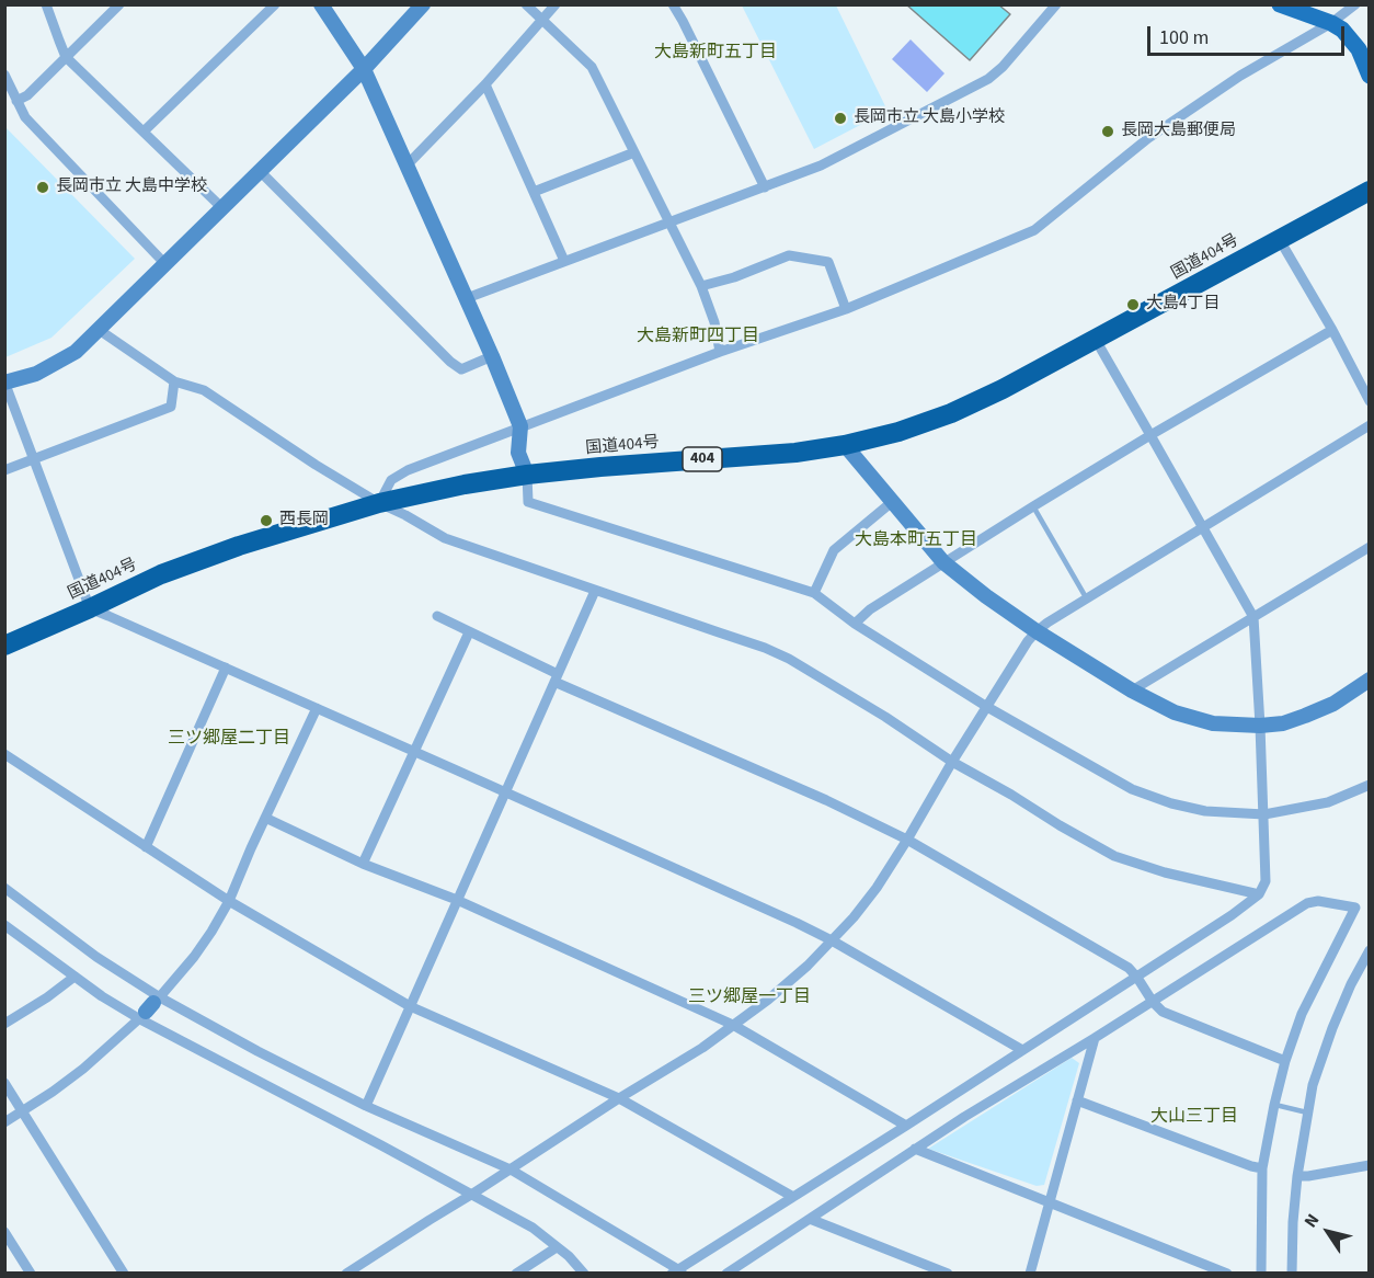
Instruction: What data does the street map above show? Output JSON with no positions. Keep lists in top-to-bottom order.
{
  "streets": {
    "highway": ["国道404号", "404"]
  },
  "districts": [
    "大島新町五丁目",
    "大島新町四丁目",
    "大島本町五丁目",
    "三ツ郷屋二丁目",
    "三ツ郷屋一丁目",
    "大山三丁目"
  ],
  "places": [
    "長岡市立 大島小学校",
    "長岡大島郵便局",
    "長岡市立 大島中学校",
    "大島4丁目",
    "西長岡"
  ],
  "scale_bar": "100 m",
  "north": "top left"
}
